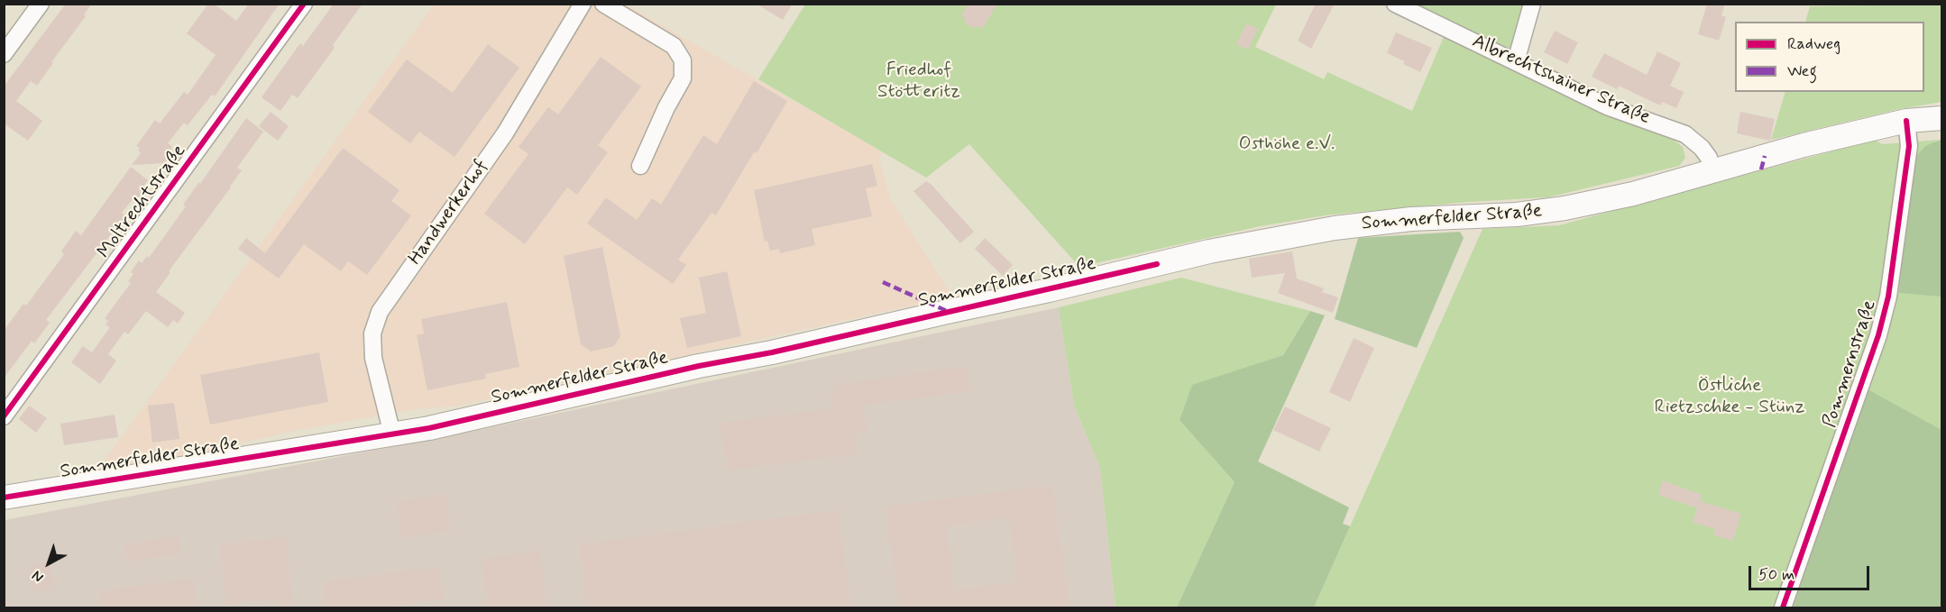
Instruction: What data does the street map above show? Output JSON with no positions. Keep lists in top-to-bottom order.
{
  "streets": {
    "main road": ["Sommerfelder Straße"],
    "street": [
      "Albrechtshainer Straße",
      "Moltrechtstraße",
      "Handwerkerhof",
      "Pommernstraße"
    ]
  },
  "crossings": [
    ["Albrechtshainer Straße", "Sommerfelder Straße"],
    ["Handwerkerhof", "Sommerfelder Straße"],
    ["Sommerfelder Straße", "Pommernstraße"]
  ],
  "parks": ["Friedhof Stötteritz", "Osthöhe e.V.", "Östliche Rietzschke - Stünz"],
  "legend": ["Radweg", "Weg"],
  "scale_bar": "50 m",
  "north": "bottom left"
}
